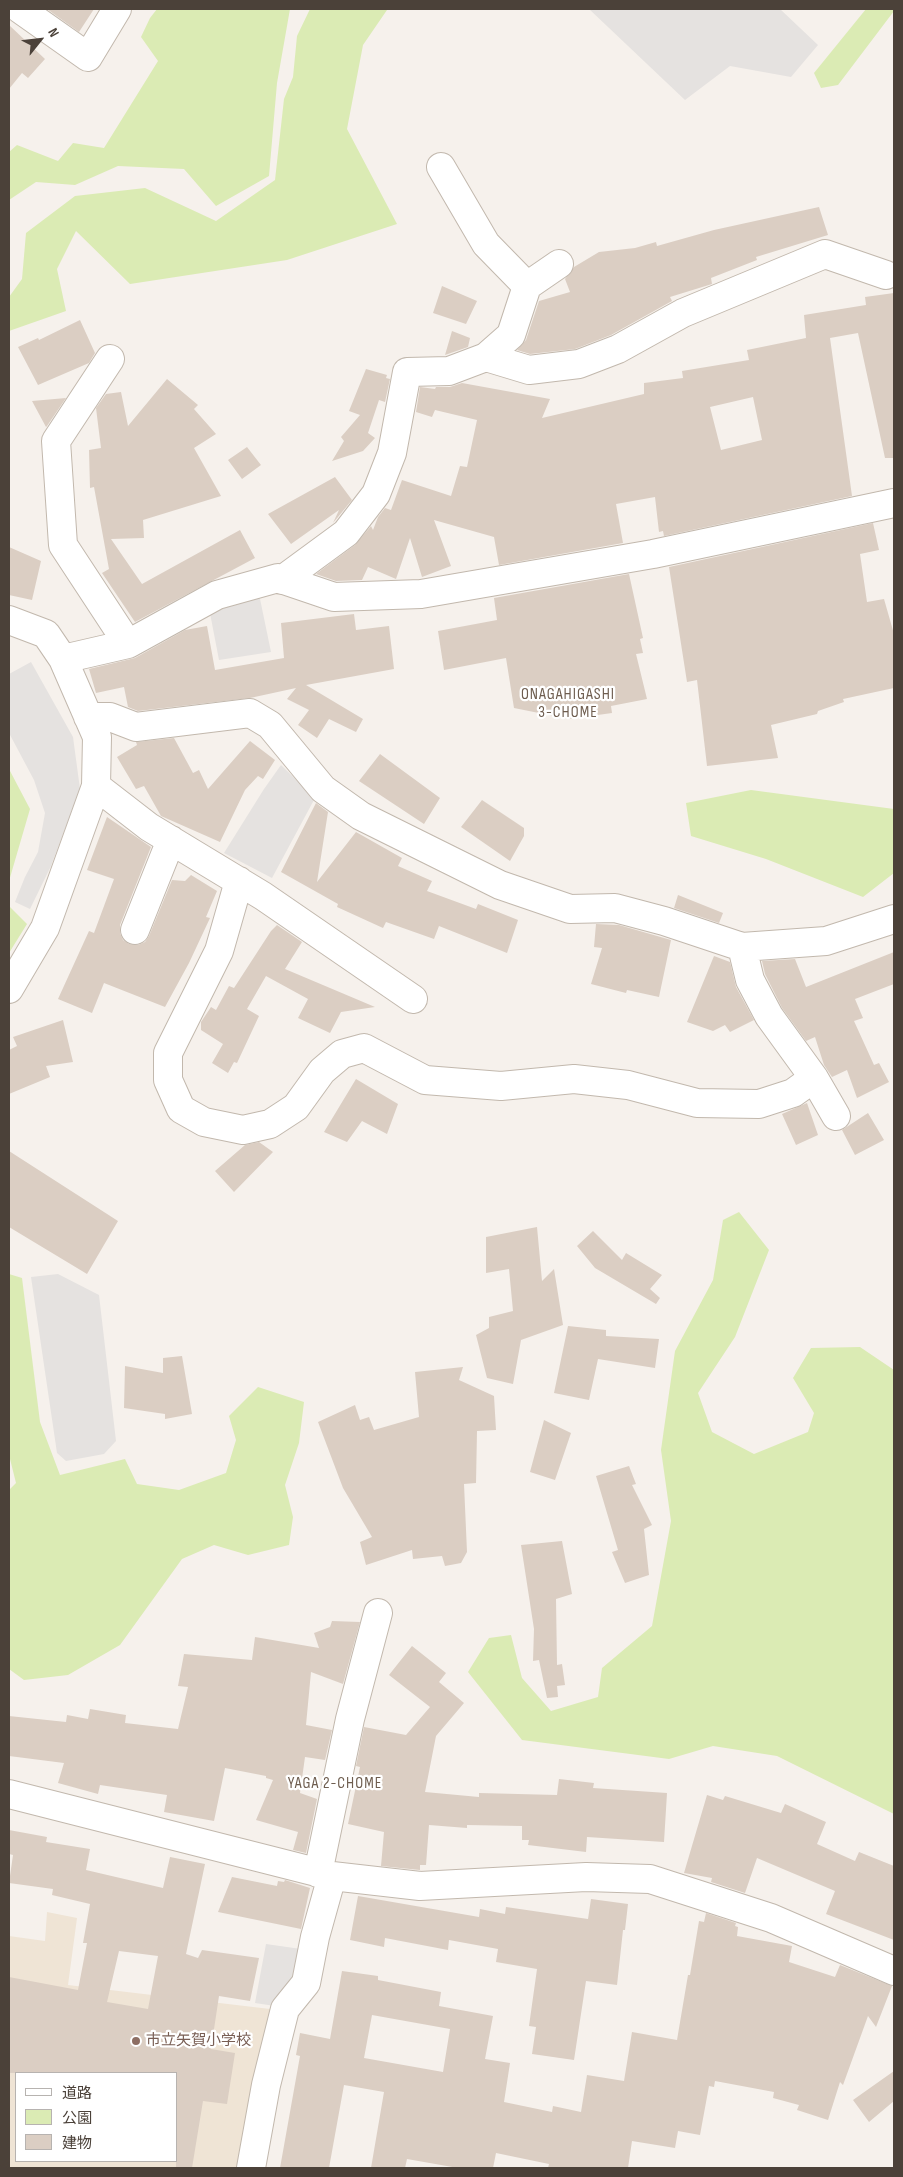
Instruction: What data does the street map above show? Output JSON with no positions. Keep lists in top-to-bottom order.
{
  "districts": ["ONAGAHIGASHI 3-CHOME", "YAGA 2-CHOME"],
  "places": ["市立矢賀小学校"],
  "legend": ["道路", "公園", "建物"],
  "north": "top right"
}
